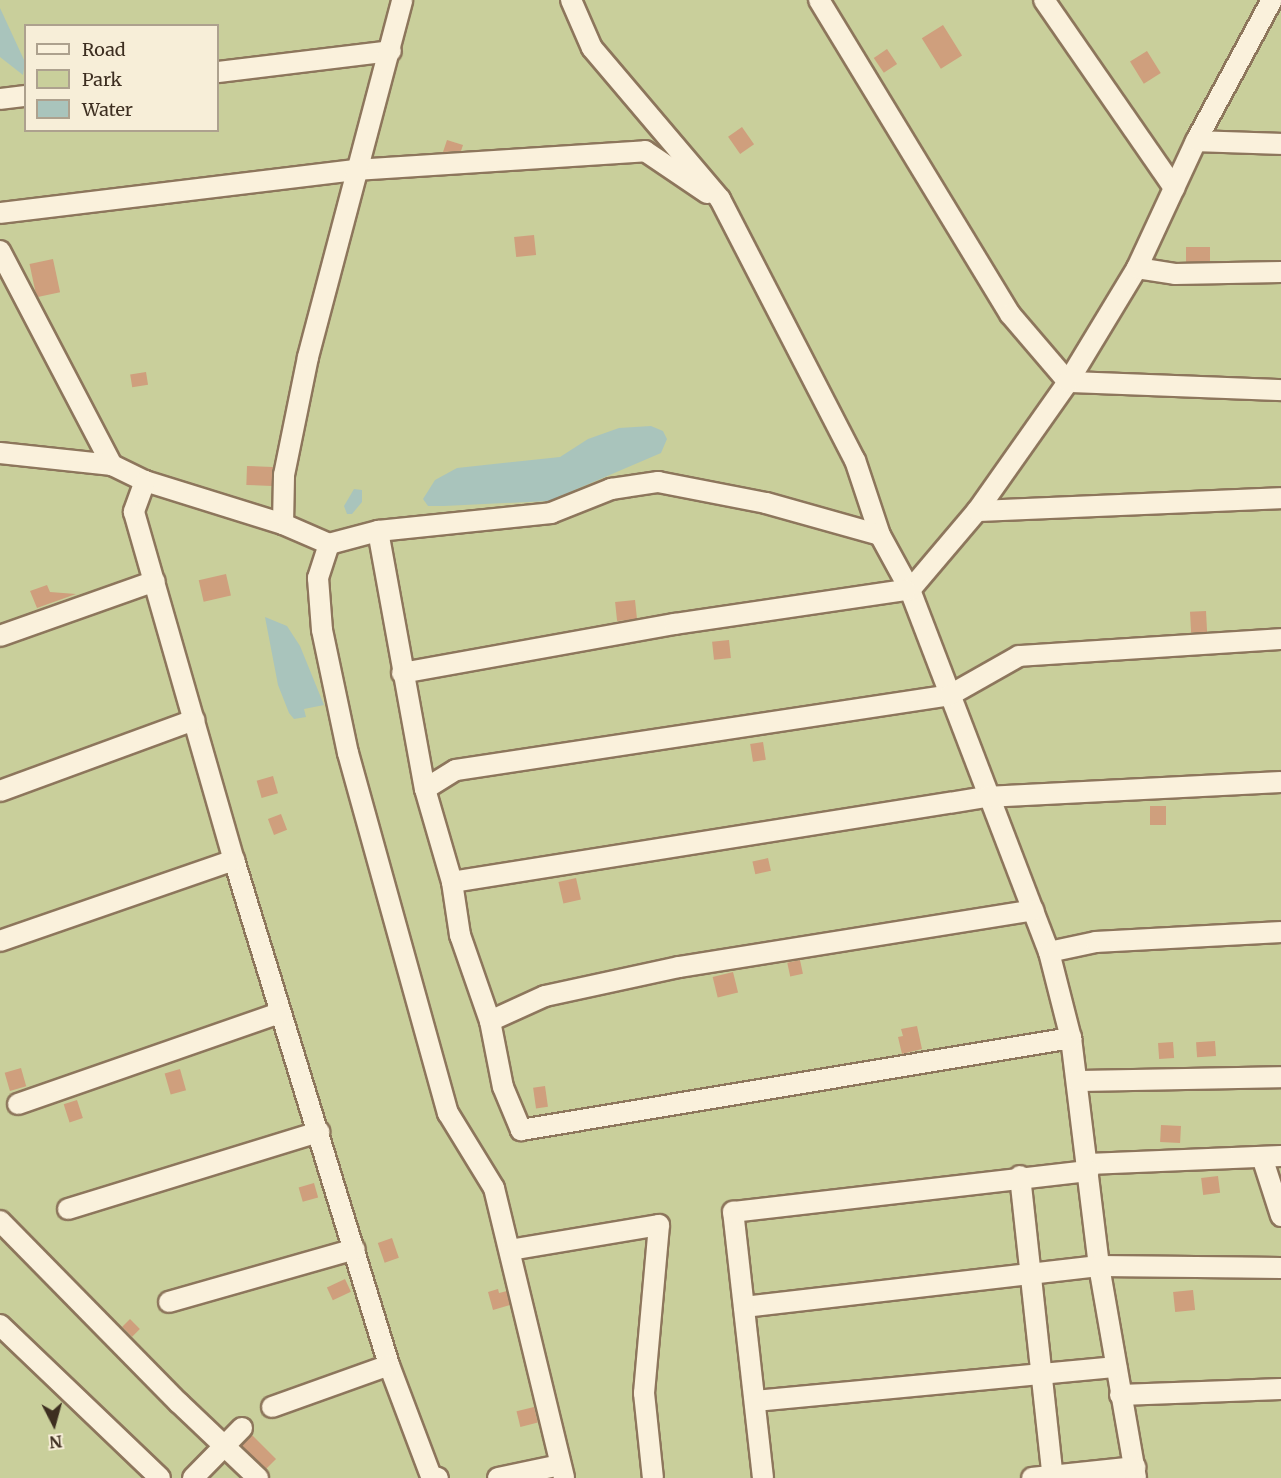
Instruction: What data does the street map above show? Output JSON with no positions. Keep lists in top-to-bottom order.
{
  "legend": ["Road", "Park", "Water"],
  "north": "bottom"
}
